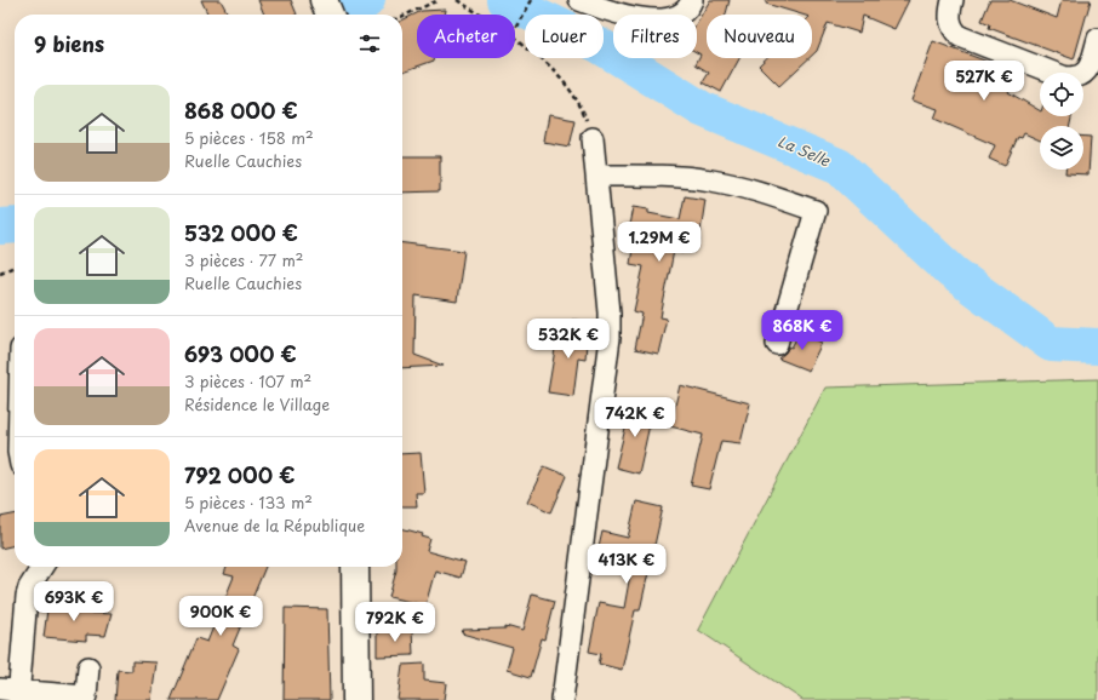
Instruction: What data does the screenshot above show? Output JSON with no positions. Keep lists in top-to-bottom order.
{
  "water": ["La Selle"],
  "page": {
    "chip": [
      "Acheter",
      "Louer",
      "Filtres",
      "Nouveau"
    ],
    "heading": "9 biens",
    "price": [
      "527K €",
      "1.29M €",
      "868K €",
      "532K €",
      "742K €",
      "413K €",
      "693K €",
      "900K €",
      "792K €"
    ],
    "list": [
      {
        "name": "868 000 €",
        "note": "5 pièces · 158 m² · Ruelle Cauchies"
      },
      {
        "name": "532 000 €",
        "note": "3 pièces · 77 m² · Ruelle Cauchies"
      },
      {
        "name": "693 000 €",
        "note": "3 pièces · 107 m² · Résidence le Village"
      },
      {
        "name": "792 000 €",
        "note": "5 pièces · 133 m² · Avenue de la République"
      }
    ]
  }
}
